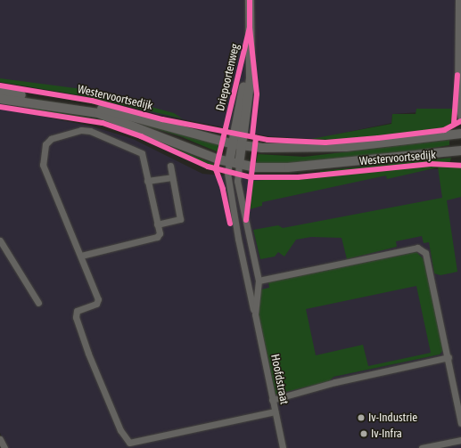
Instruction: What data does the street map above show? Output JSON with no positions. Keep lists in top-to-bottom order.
{
  "streets": {
    "main road": ["Driepoortenweg", "Westervoortsedijk"],
    "street": ["Hoofdstraat"]
  },
  "crossings": [
    ["Driepoortenweg", "Westervoortsedijk"]
  ],
  "places": ["Iv-Industrie", "Iv-Infra"]
}
